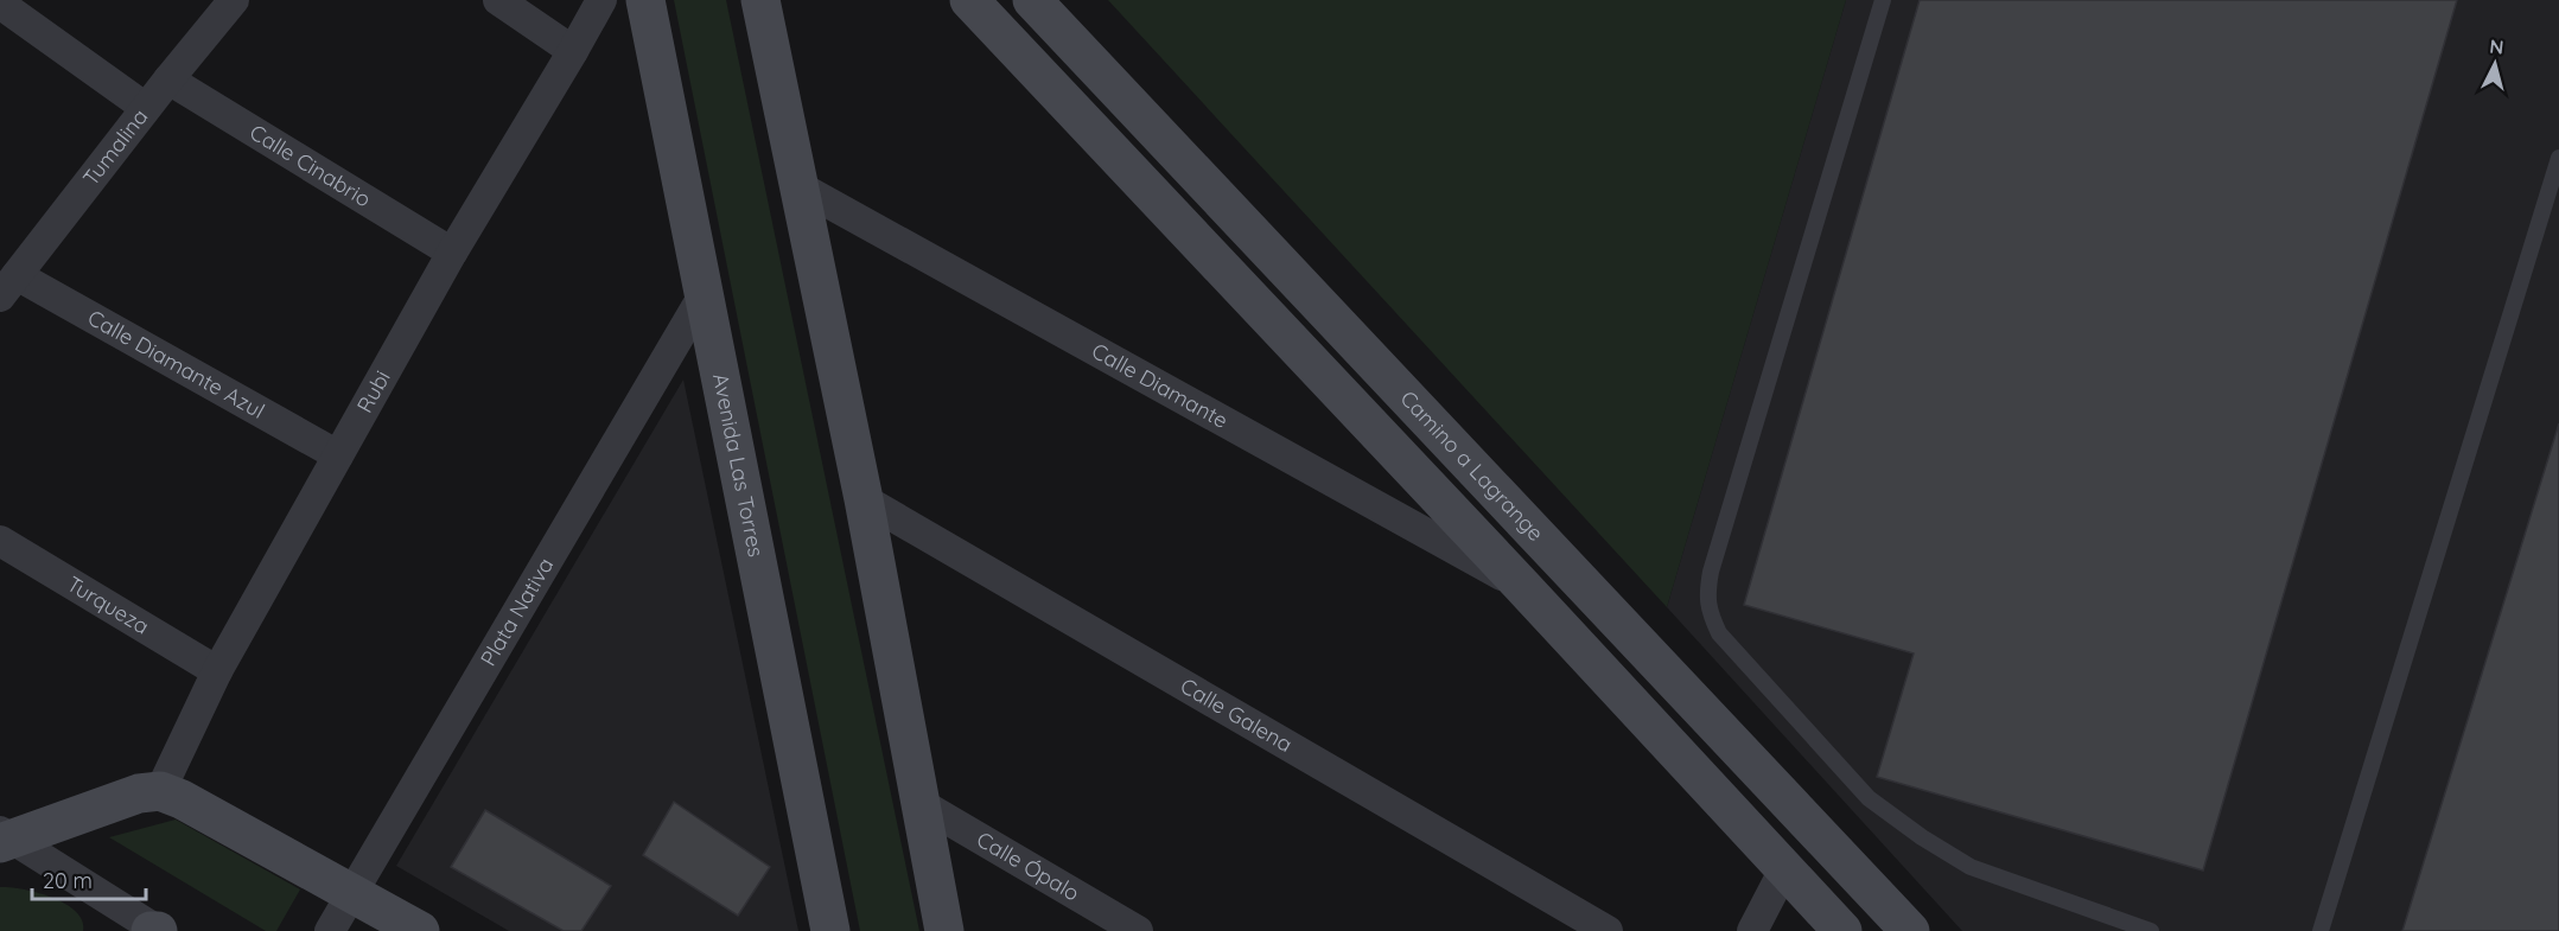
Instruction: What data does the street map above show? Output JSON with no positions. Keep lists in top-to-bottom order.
{
  "streets": {
    "street": [
      "Tumalina",
      "Calle Cinabrio",
      "Calle Diamante Azul",
      "Calle Diamante",
      "Rubi",
      "Avenida Las Torres",
      "Camino a Lagrange",
      "Turqueza",
      "Plata Nativa",
      "Calle Galena",
      "Calle Ópalo"
    ]
  },
  "crossings": [
    ["Tumalina", "Calle Cinabrio"],
    ["Tumalina", "Calle Diamante Azul"],
    ["Calle Cinabrio", "Rubi"],
    ["Calle Diamante Azul", "Rubi"],
    ["Rubi", "Turqueza"],
    ["Avenida Las Torres", "Plata Nativa"]
  ],
  "scale_bar": "20 m",
  "north": "top"
}
